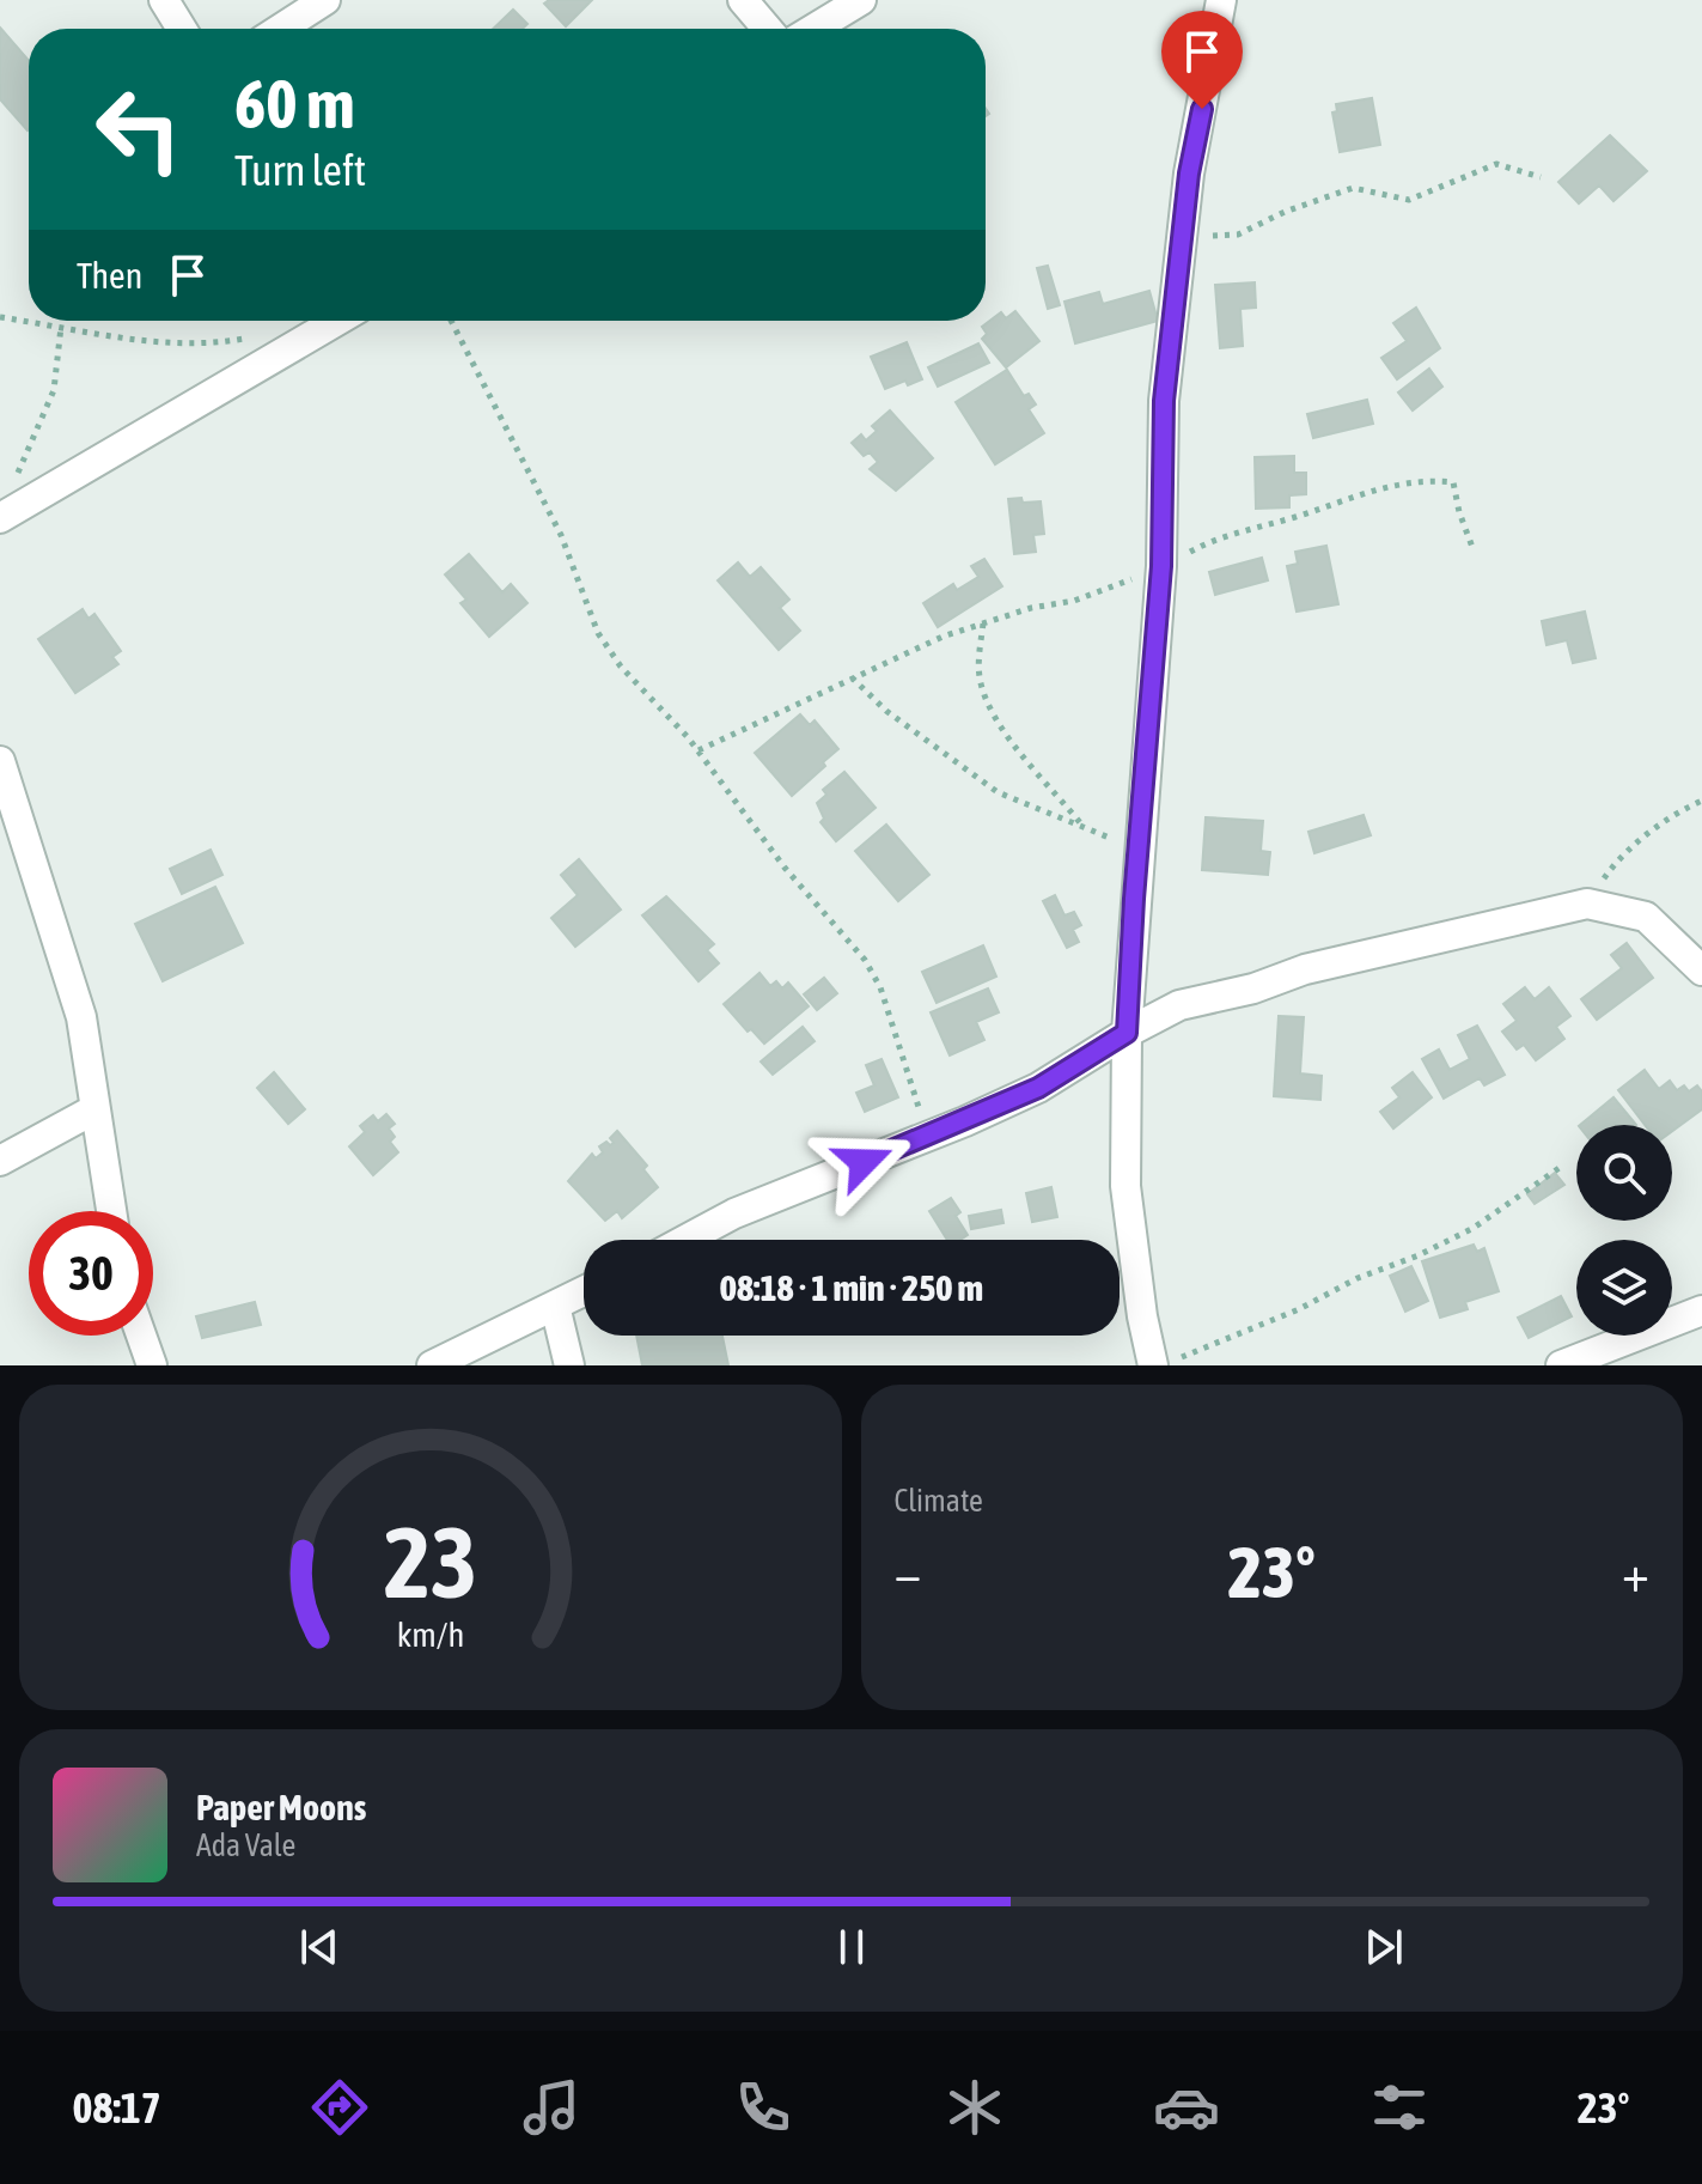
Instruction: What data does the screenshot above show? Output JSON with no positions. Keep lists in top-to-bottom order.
{
  "page": {
    "turn": ["60 m", "Turn left"],
    "then": "Then",
    "limit": "30",
    "trip": "08:18 · 1 min · 250 m",
    "tile": "Climate",
    "heat": ["−", "23°", "+"],
    "song": ["Paper Moons", "Ada Vale"],
    "tabs": ["08:17", "23°"],
    "gauge": ["23", "km/h"]
  }
}
